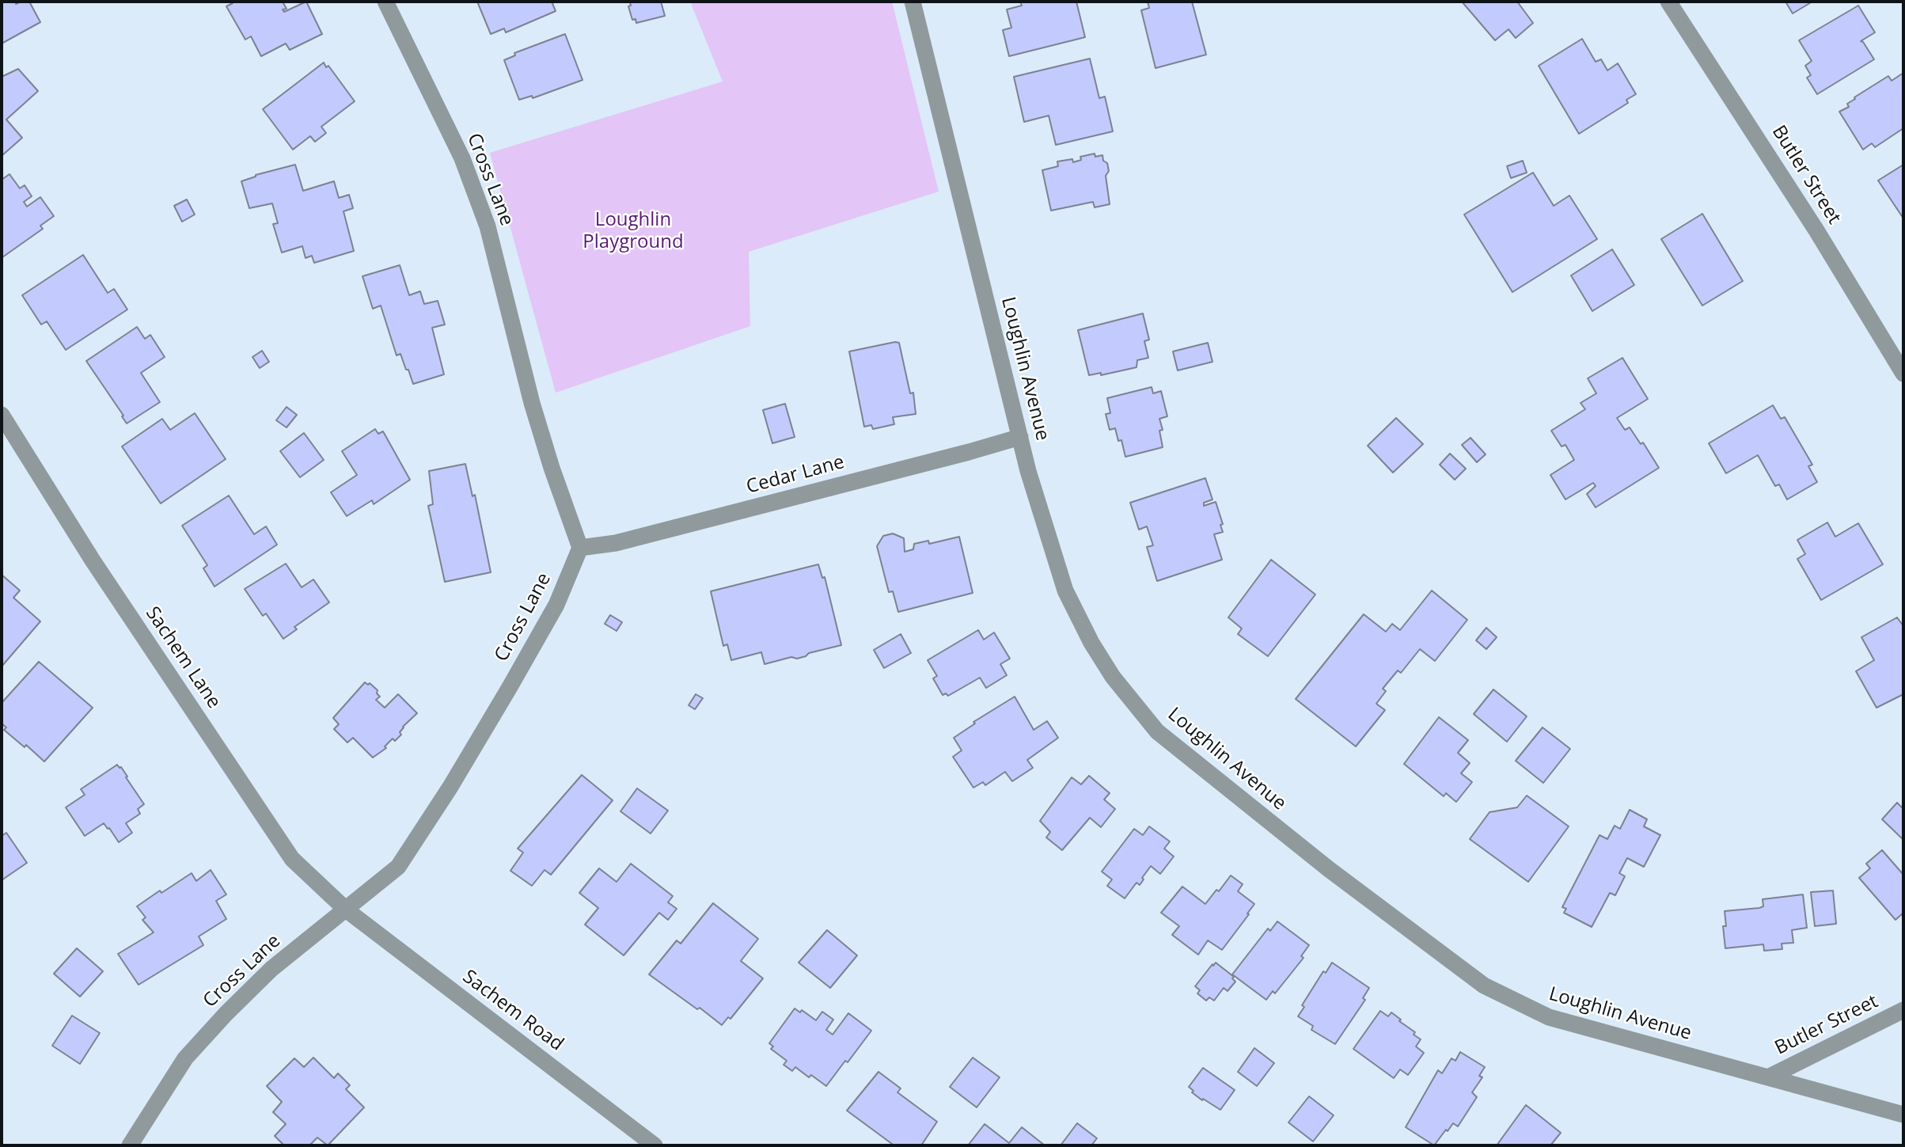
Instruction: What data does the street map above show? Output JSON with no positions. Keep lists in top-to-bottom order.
{
  "streets": {
    "street": [
      "Butler Street",
      "Cross Lane",
      "Loughlin Avenue",
      "Cedar Lane",
      "Sachem Lane",
      "Sachem Road"
    ]
  },
  "crossings": [
    ["Butler Street", "Loughlin Avenue"],
    ["Cross Lane", "Cedar Lane"],
    ["Cross Lane", "Sachem Lane"],
    ["Cross Lane", "Sachem Road"],
    ["Loughlin Avenue", "Cedar Lane"],
    ["Sachem Lane", "Sachem Road"]
  ],
  "parks": ["Loughlin Playground"]
}
